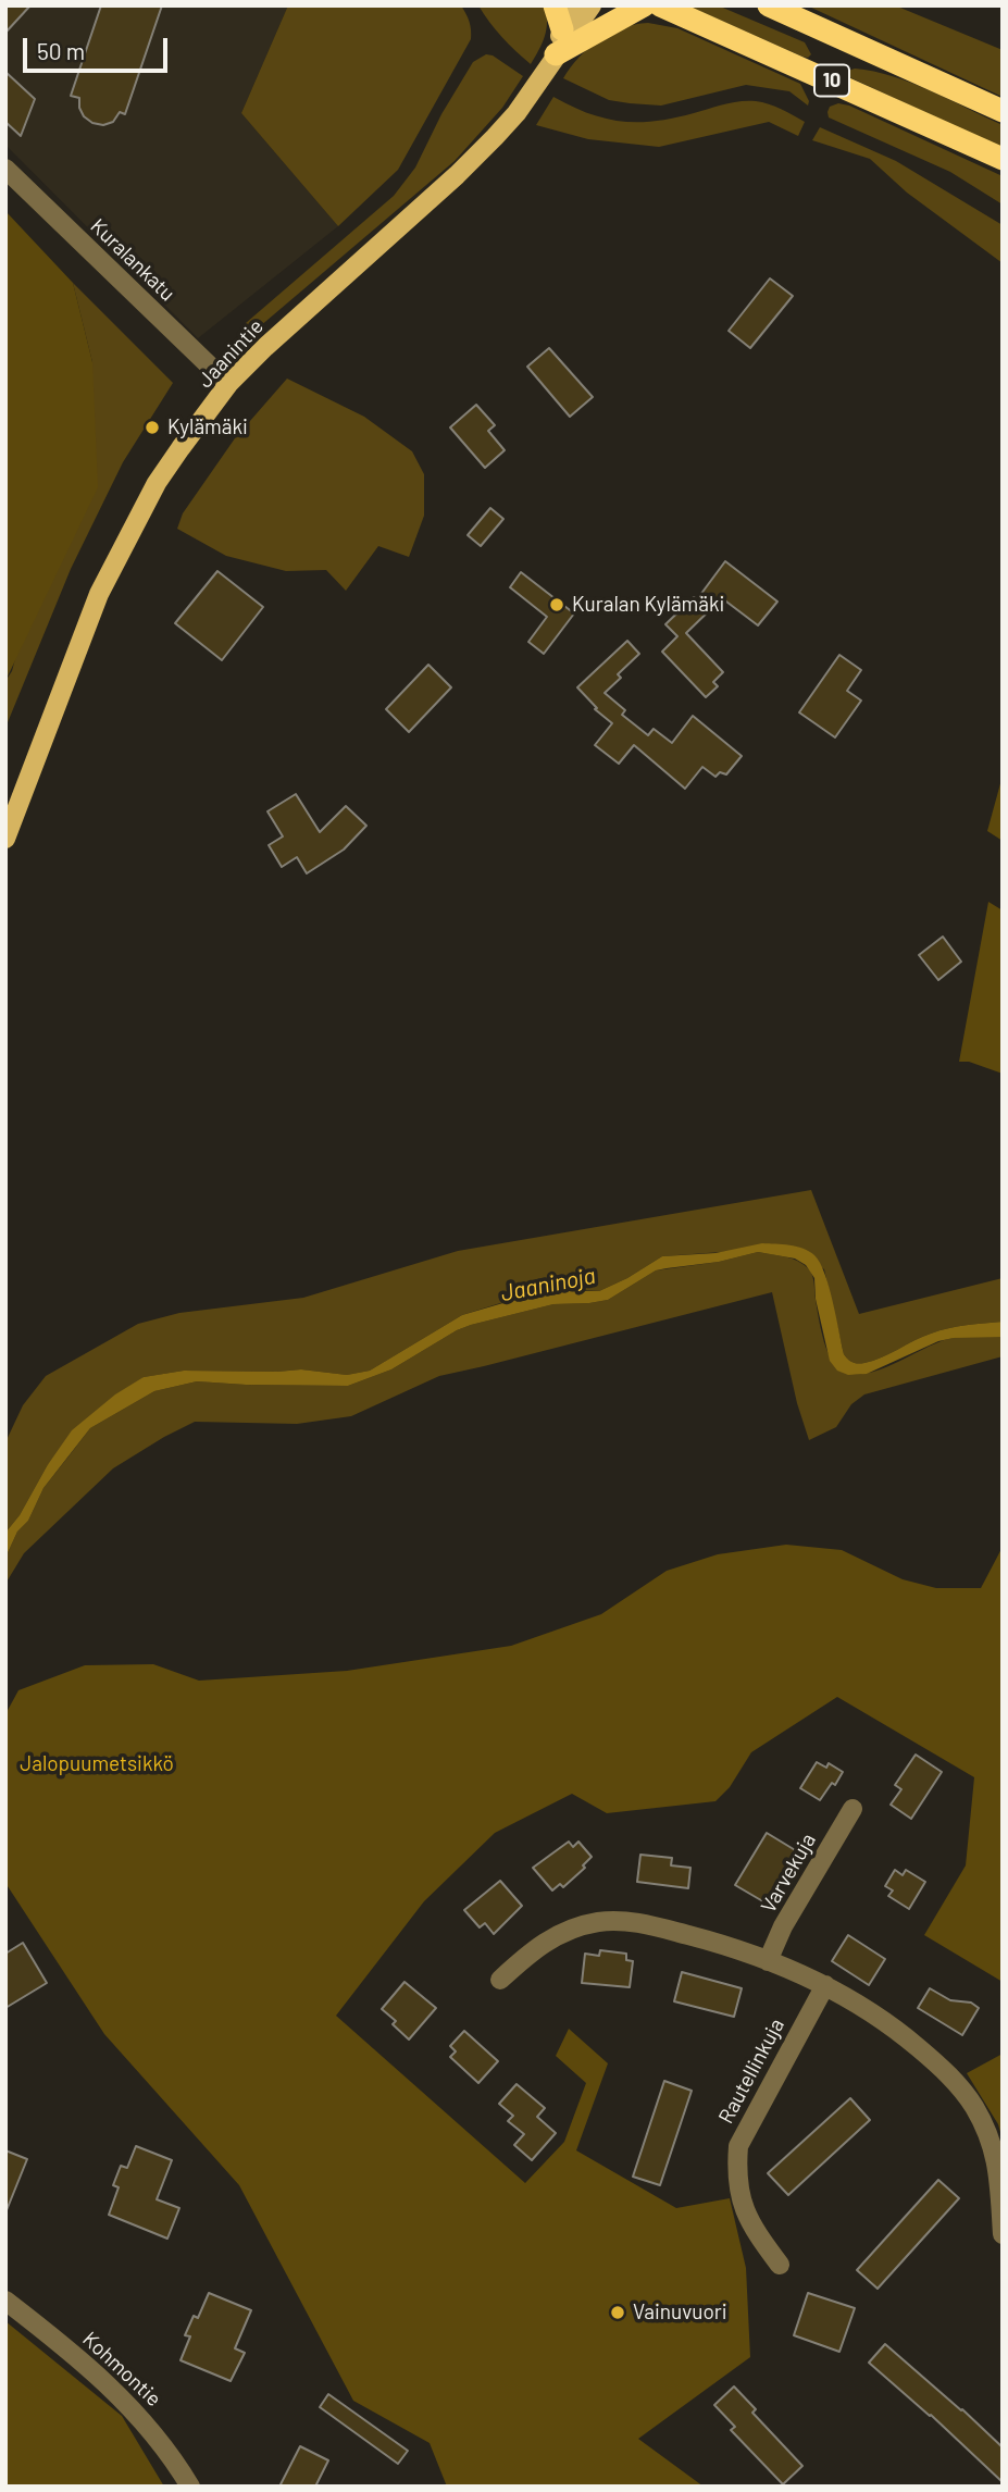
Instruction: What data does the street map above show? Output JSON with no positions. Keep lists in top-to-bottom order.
{
  "streets": {
    "highway": ["10"],
    "main road": ["Jaanintie"],
    "street": [
      "Kuralankatu",
      "Varvekuja",
      "Rautellinkuja",
      "Kohmontie"
    ]
  },
  "crossings": [
    ["Kuralankatu", "Jaanintie"]
  ],
  "water": ["Jaaninoja"],
  "parks": ["Jalopuumetsikkö"],
  "places": ["Kylämäki", "Kuralan Kylämäki", "Vainuvuori"],
  "scale_bar": "50 m"
}
